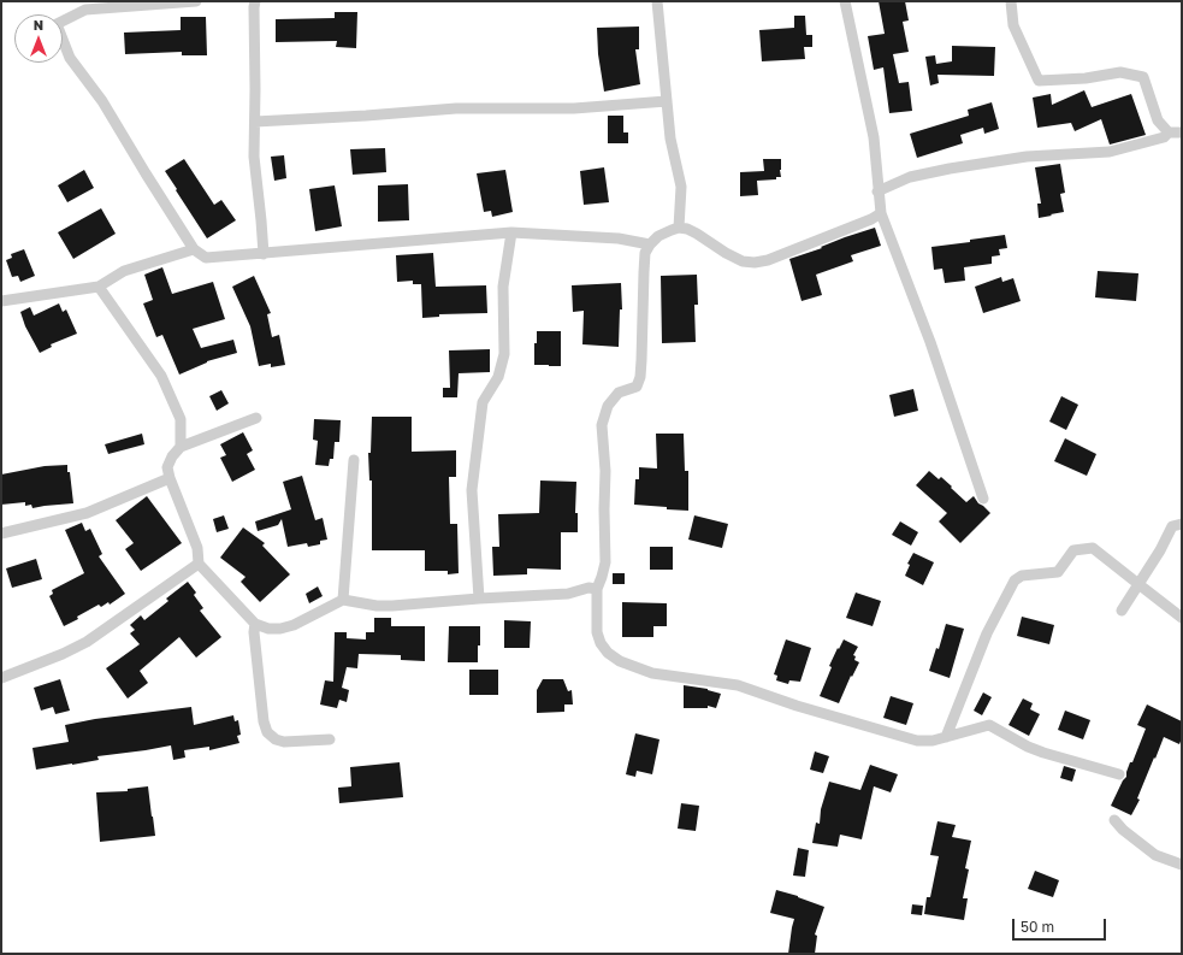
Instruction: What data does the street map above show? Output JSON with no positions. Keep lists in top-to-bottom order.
{
  "scale_bar": "50 m",
  "north": "top"
}
